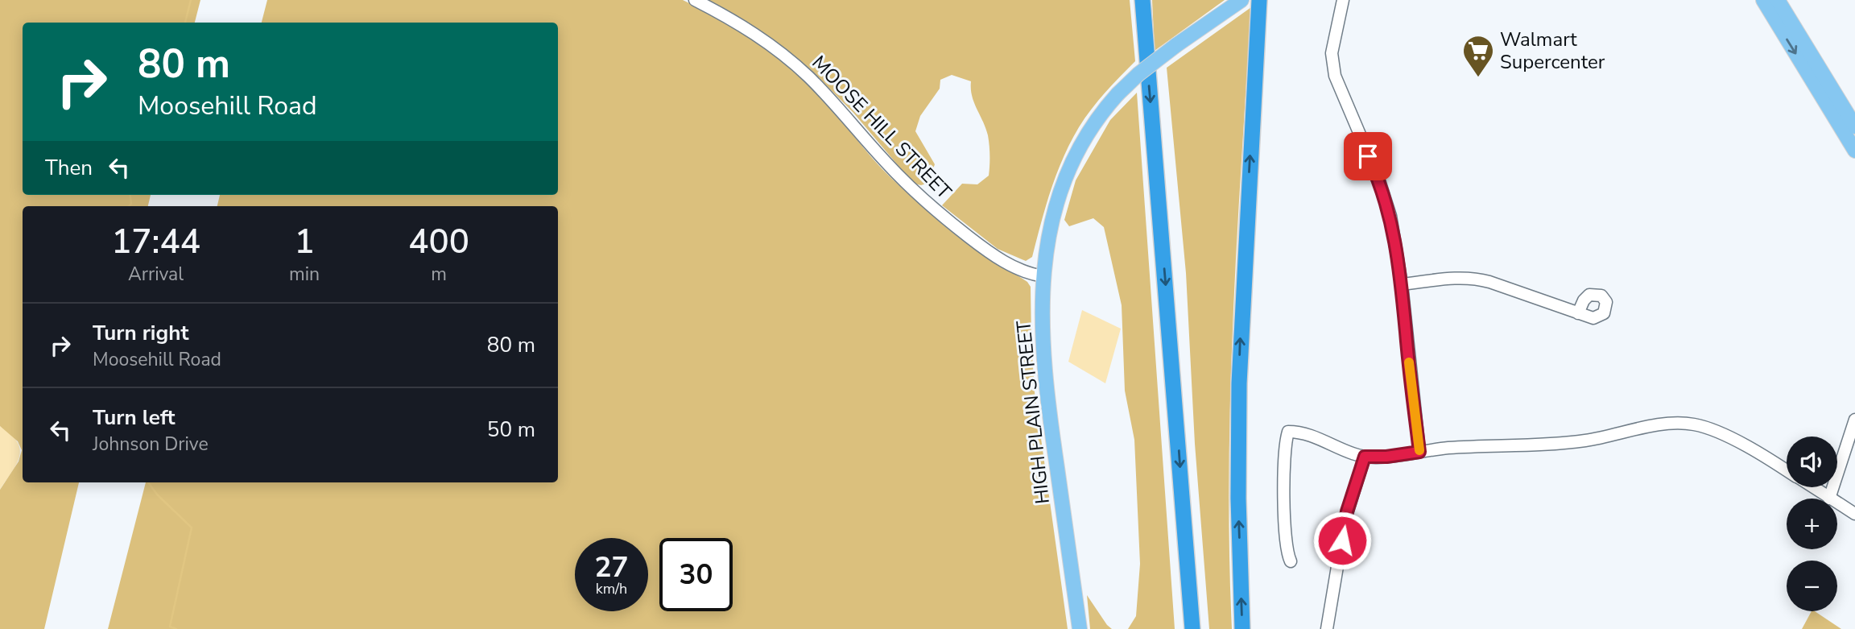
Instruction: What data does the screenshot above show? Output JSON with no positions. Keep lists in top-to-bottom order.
{
  "streets": {
    "main road": ["HIGH PLAIN STREET"],
    "street": ["MOOSE HILL STREET"]
  },
  "crossings": [
    ["MOOSE HILL STREET", "HIGH PLAIN STREET"]
  ],
  "places": {
    "supermarket": ["Walmart Supercenter"]
  },
  "page": {
    "turn": ["80 m", "Moosehill Road"],
    "then": "Then",
    "eta": [
      "17:44",
      "Arrival",
      "1",
      "min",
      "400",
      "m"
    ],
    "list": [
      {
        "name": "Turn right",
        "note": "Moosehill Road",
        "value": "80 m"
      },
      {
        "name": "Turn left",
        "note": "Johnson Drive",
        "value": "50 m"
      }
    ],
    "map_buttons": ["+", "−"],
    "speed": "27 km/h",
    "limit": "30"
  }
}
